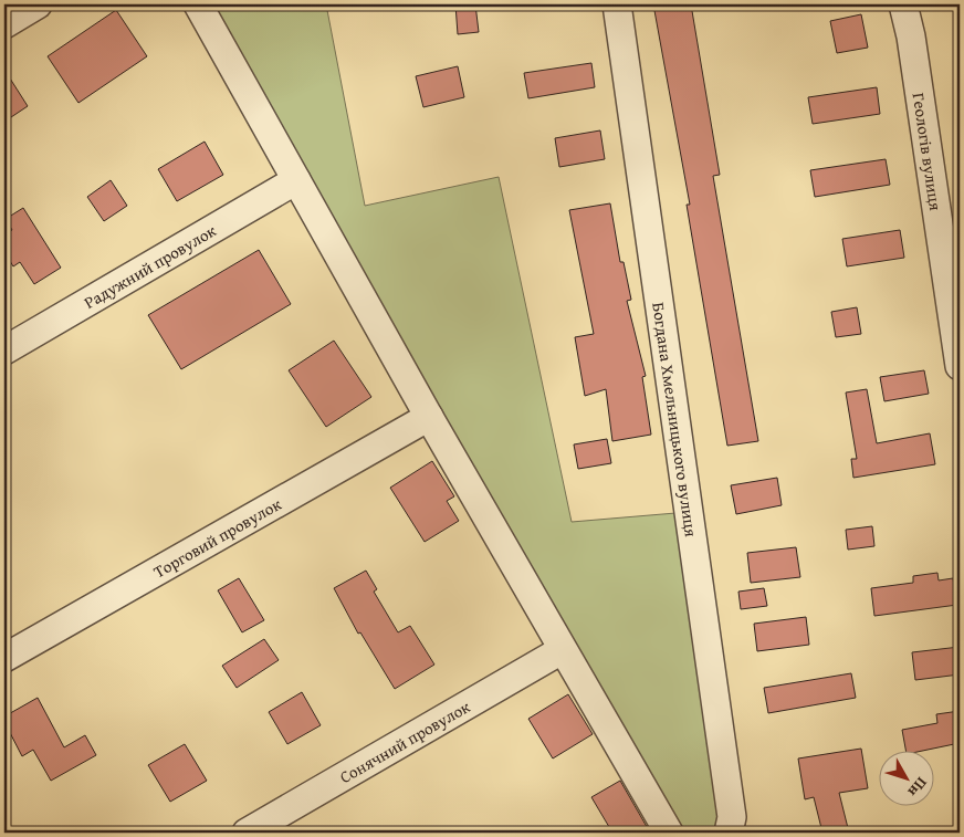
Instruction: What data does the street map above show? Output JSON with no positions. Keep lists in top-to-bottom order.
{
  "streets": {
    "street": [
      "Геологів вулиця",
      "Радужний провулок",
      "Богдана Хмельницького вулиця",
      "Торговий провулок",
      "Сонячний провулок"
    ]
  },
  "north": "bottom right"
}
